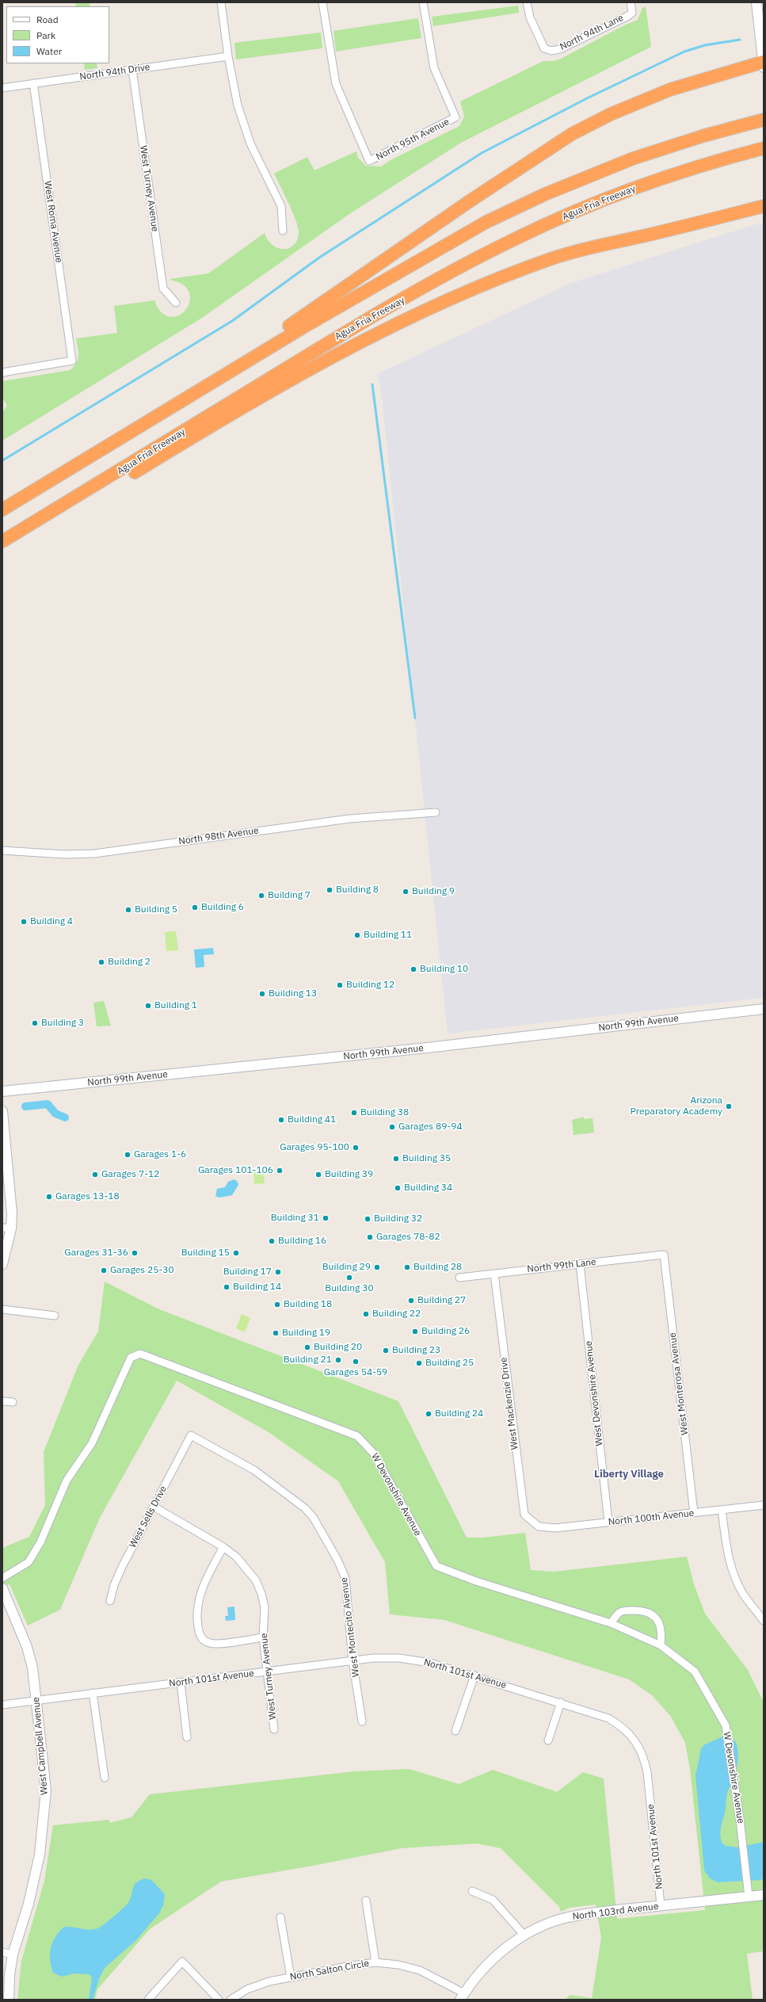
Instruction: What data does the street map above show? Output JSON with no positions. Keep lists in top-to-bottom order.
{
  "streets": {
    "highway": ["Agua Fria Freeway"],
    "street": [
      "North 94th Lane",
      "North 94th Drive",
      "North 95th Avenue",
      "West Turney Avenue",
      "West Roma Avenue",
      "North 98th Avenue",
      "North 99th Avenue",
      "North 99th Lane",
      "West Monterosa Avenue",
      "West Devonshire Avenue",
      "West Mackenzie Drive",
      "W Devonshire Avenue",
      "West Sells Drive",
      "North 100th Avenue",
      "West Montecito Avenue",
      "North 101st Avenue",
      "West Campbell Avenue",
      "North 103rd Avenue",
      "North Salton Circle"
    ]
  },
  "crossings": [
    ["North 94th Drive", "West Turney Avenue"],
    ["North 94th Drive", "West Roma Avenue"],
    ["West Turney Avenue", "West Sells Drive"],
    ["West Turney Avenue", "North 101st Avenue"],
    ["North 99th Lane", "West Monterosa Avenue"],
    ["North 99th Lane", "West Devonshire Avenue"],
    ["North 99th Lane", "West Mackenzie Drive"],
    ["West Monterosa Avenue", "North 100th Avenue"],
    ["West Devonshire Avenue", "North 100th Avenue"],
    ["West Mackenzie Drive", "North 100th Avenue"],
    ["W Devonshire Avenue", "North 103rd Avenue"],
    ["West Sells Drive", "West Montecito Avenue"],
    ["West Montecito Avenue", "North 101st Avenue"],
    ["North 101st Avenue", "West Campbell Avenue"],
    ["North 101st Avenue", "North 103rd Avenue"],
    ["North 103rd Avenue", "North Salton Circle"]
  ],
  "districts": ["Liberty Village"],
  "places": [
    "Building 8",
    "Building 9",
    "Building 7",
    "Building 6",
    "Building 5",
    "Building 4",
    "Building 11",
    "Building 2",
    "Building 10",
    "Building 12",
    "Building 13",
    "Building 1",
    "Building 3",
    "Arizona Preparatory Academy",
    "Building 38",
    "Building 41",
    "Garages 89-94",
    "Garages 95-100",
    "Garages 1-6",
    "Building 35",
    "Garages 101-106",
    "Garages 7-12",
    "Building 39",
    "Building 34",
    "Garages 13-18",
    "Building 31",
    "Building 32",
    "Garages 78-82",
    "Building 16",
    "Garages 31-36",
    "Building 15",
    "Building 29",
    "Building 28",
    "Garages 25-30",
    "Building 17",
    "Building 30",
    "Building 14",
    "Building 27",
    "Building 18",
    "Building 22",
    "Building 26",
    "Building 19",
    "Building 20",
    "Building 23",
    "Building 21",
    "Garages 54-59",
    "Building 25",
    "Building 24"
  ],
  "legend": ["Road", "Park", "Water"]
}
